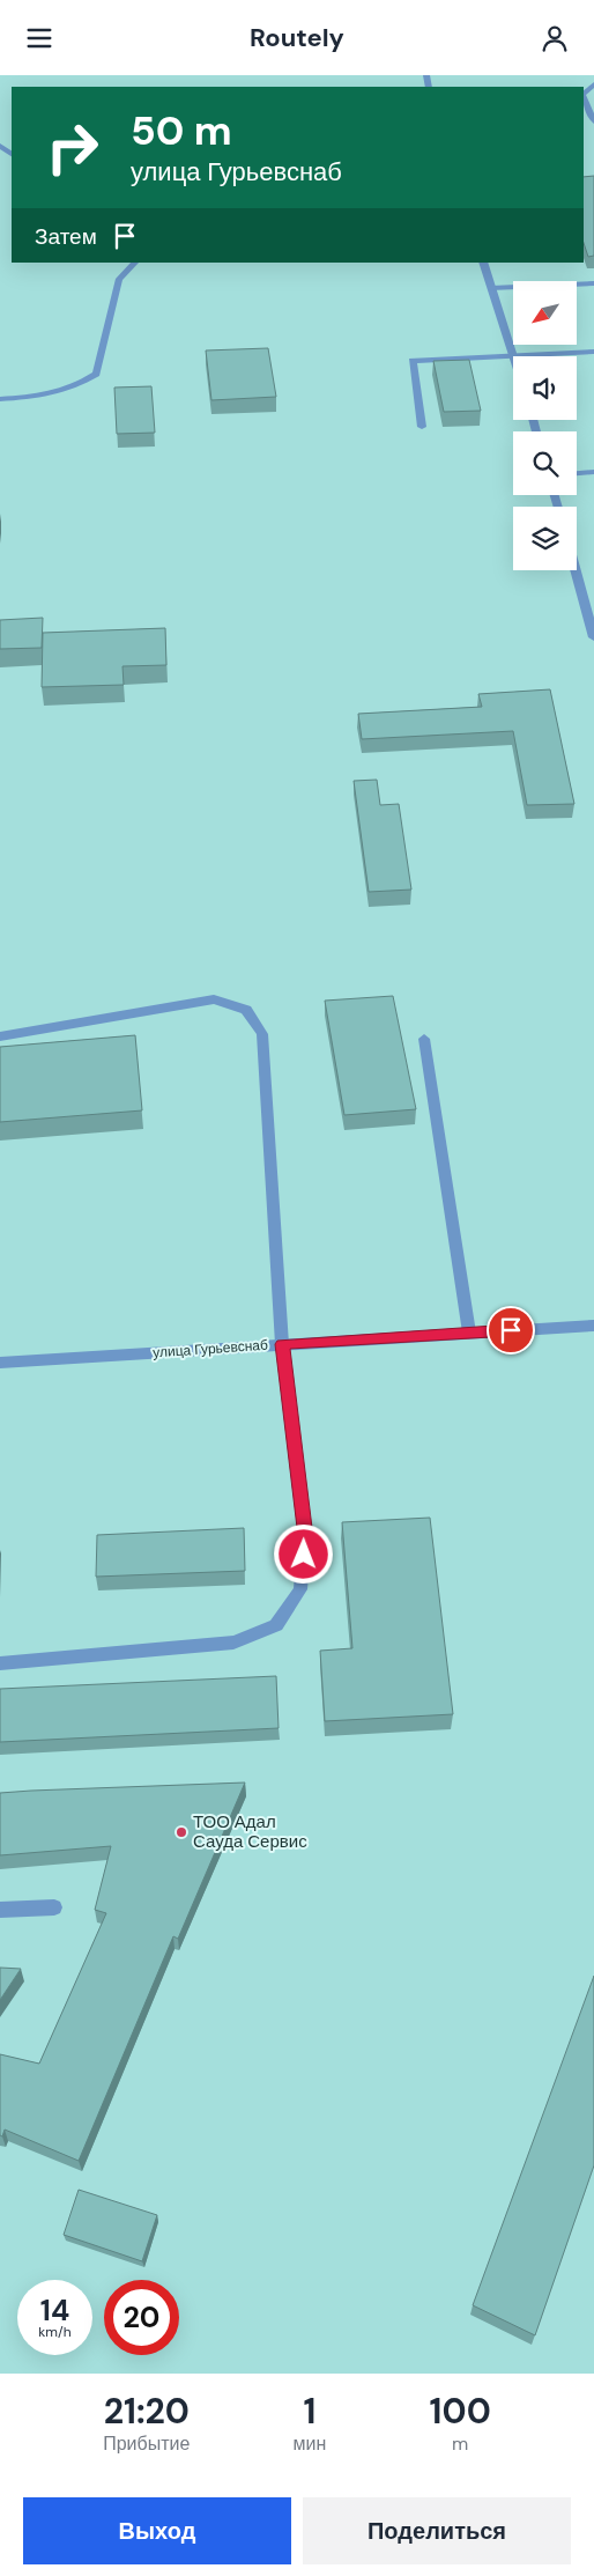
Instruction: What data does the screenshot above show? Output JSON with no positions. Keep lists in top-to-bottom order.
{
  "streets": {
    "street": ["улица Гурьевснаб"]
  },
  "places": ["ТОО Адал Сауда Сервис"],
  "north": "bottom left",
  "page": {
    "header": "Routely",
    "turn": ["50 m", "улица Гурьевснаб"],
    "then": "Затем",
    "speed": "14 km/h",
    "limit": "20",
    "eta": [
      "21:20",
      "Прибытие",
      "1",
      "мин",
      "100",
      "m"
    ],
    "buttons": ["Выход", "Поделиться"]
  }
}
